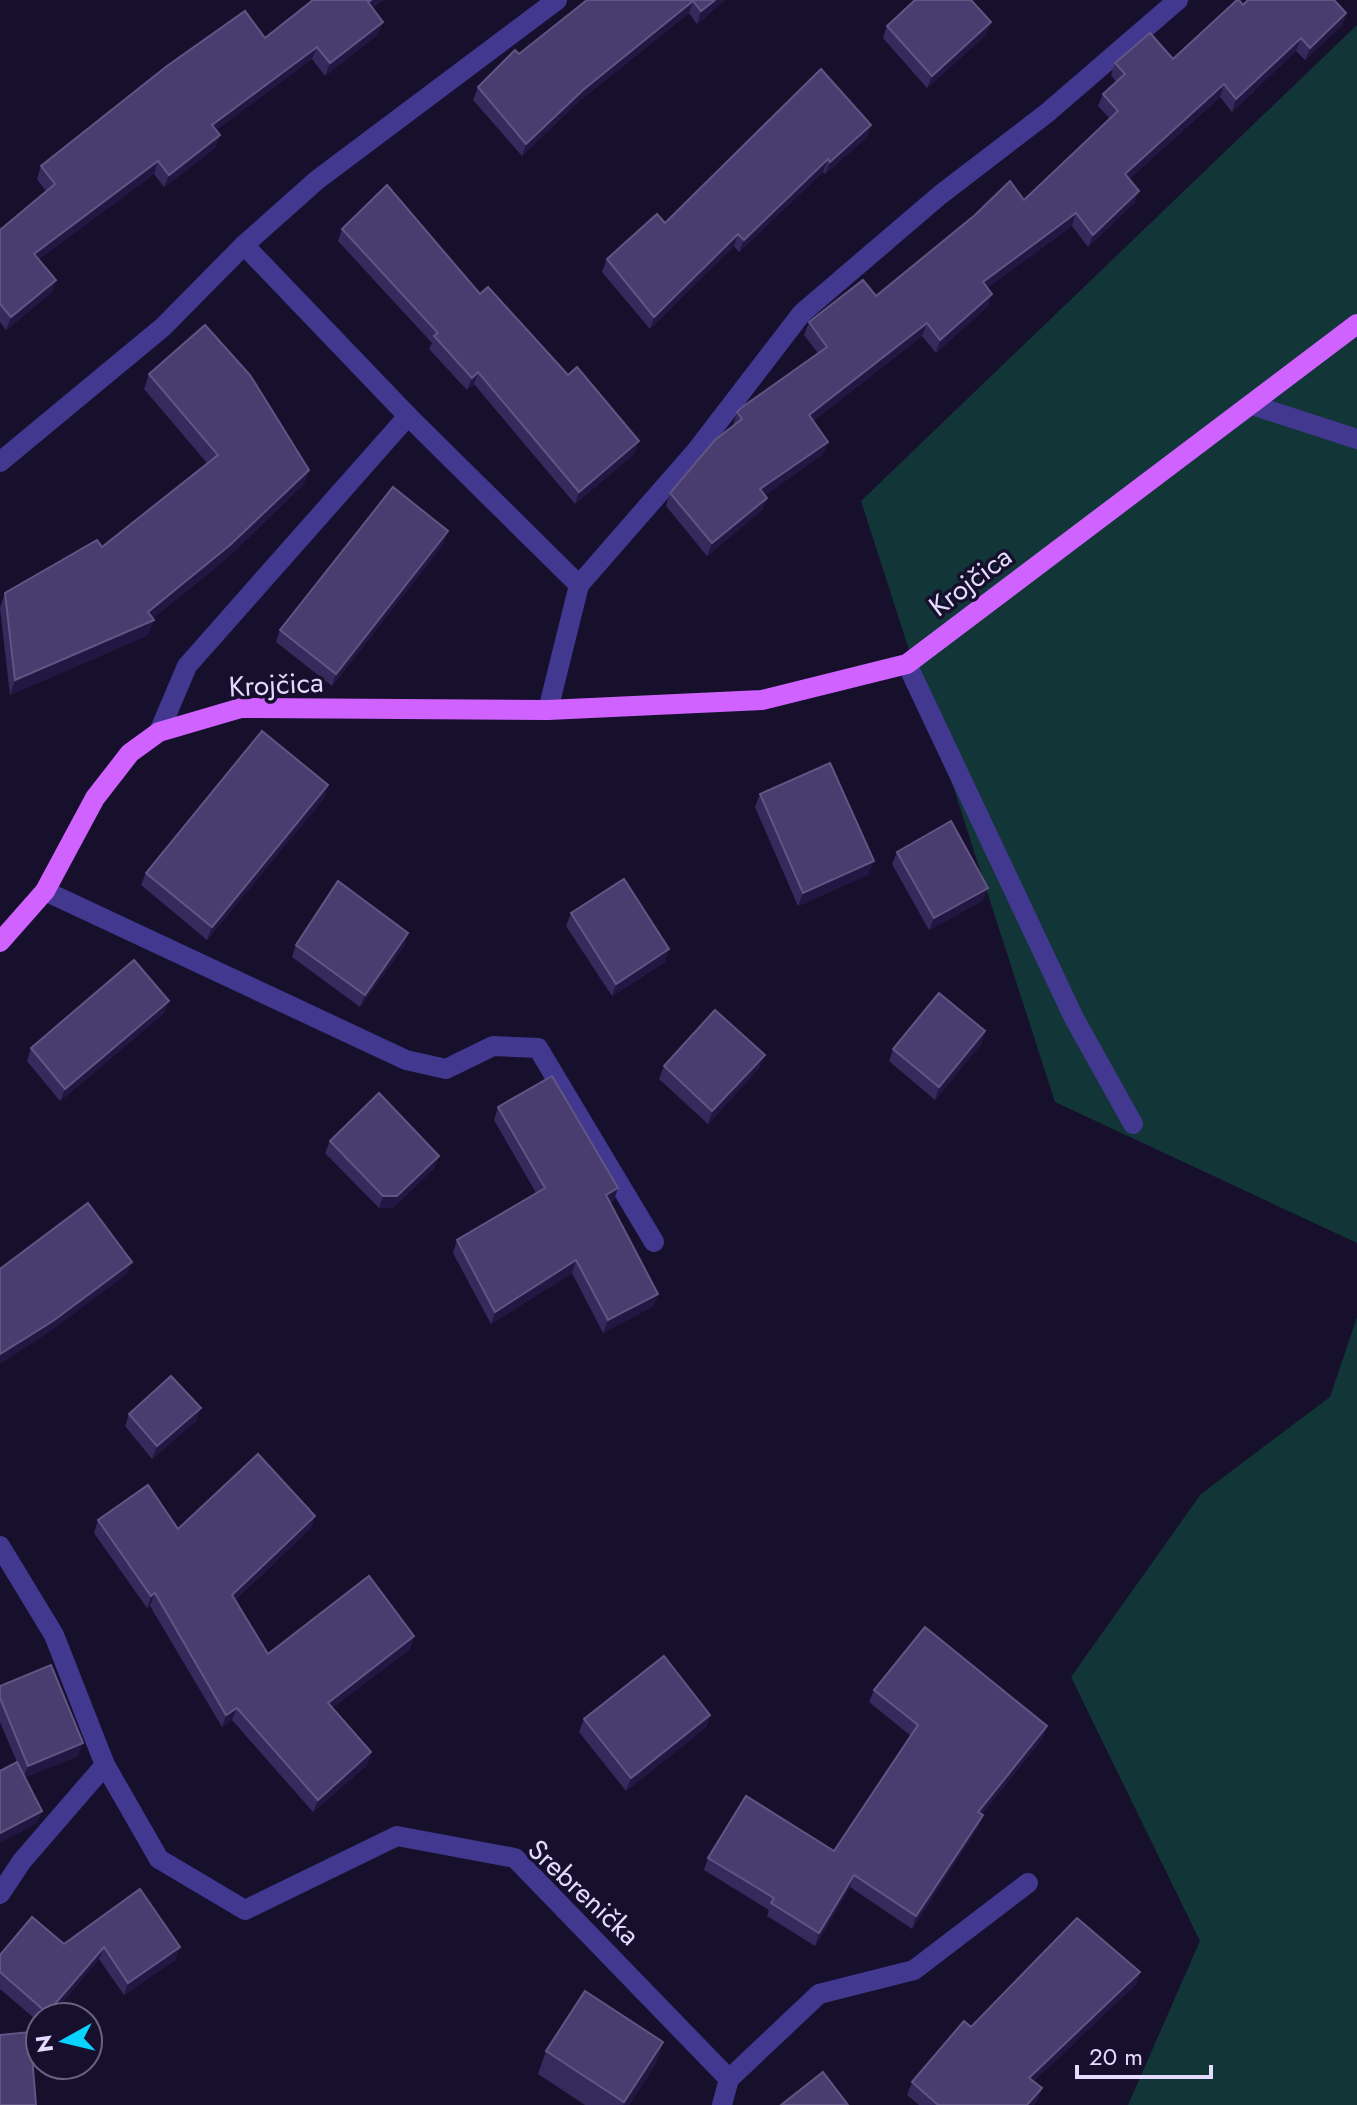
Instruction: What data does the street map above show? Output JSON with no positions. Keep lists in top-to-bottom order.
{
  "streets": {
    "main road": ["Krojčica"],
    "street": ["Srebrenička"]
  },
  "scale_bar": "20 m",
  "north": "left"
}
